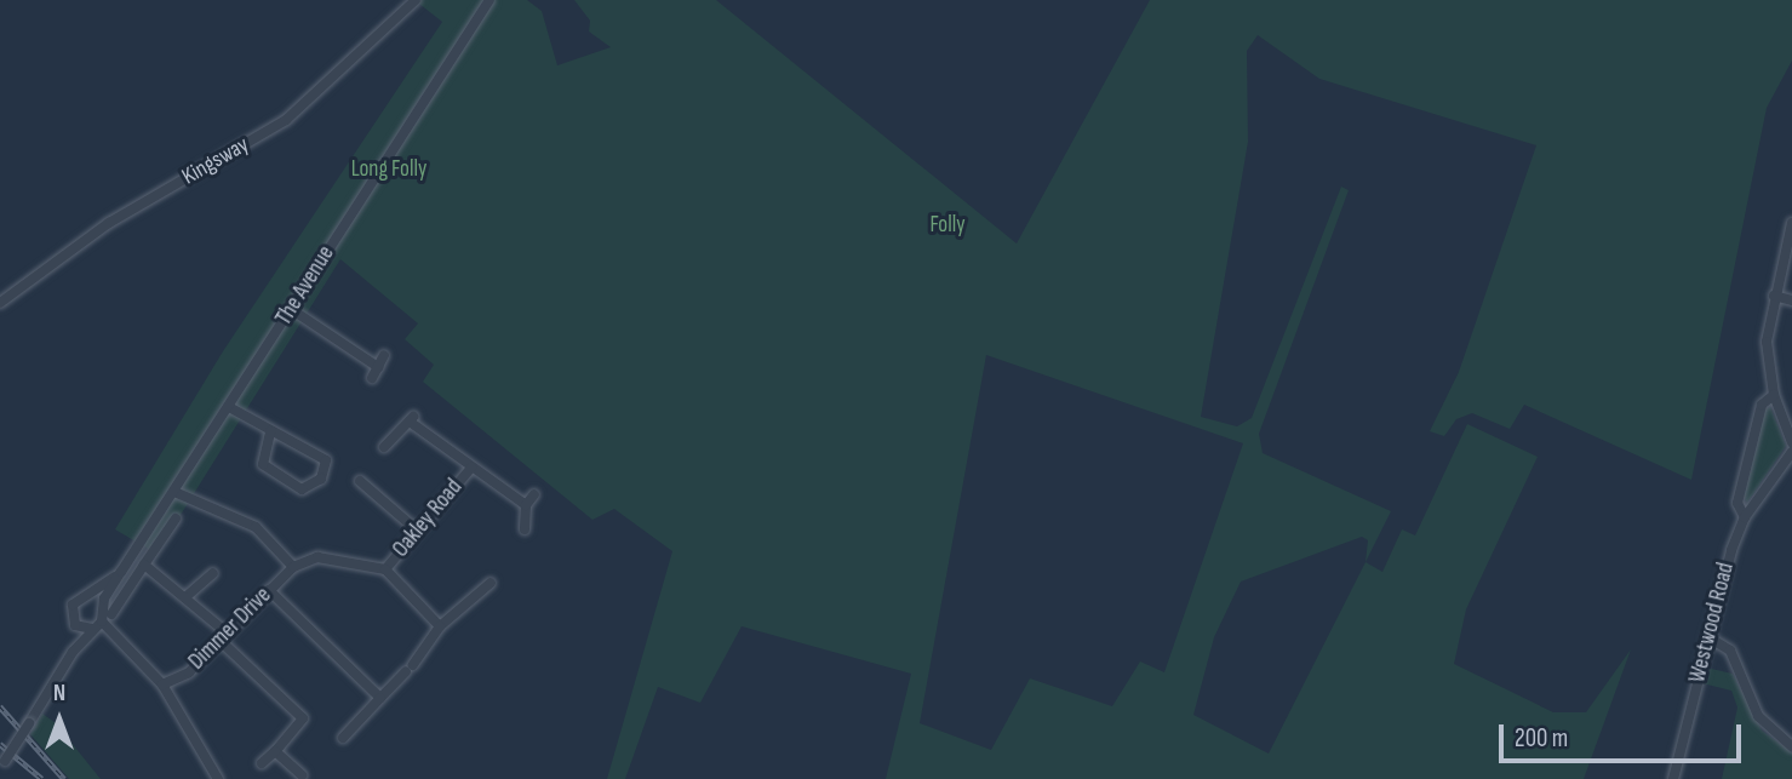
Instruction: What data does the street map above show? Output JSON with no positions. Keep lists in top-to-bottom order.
{
  "streets": {
    "street": [
      "Kingsway",
      "The Avenue",
      "Oakley Road",
      "Westwood Road",
      "Dimmer Drive"
    ]
  },
  "crossings": [
    ["Oakley Road", "Dimmer Drive"]
  ],
  "parks": ["Long Folly", "Folly"],
  "scale_bar": "200 m",
  "north": "top"
}
